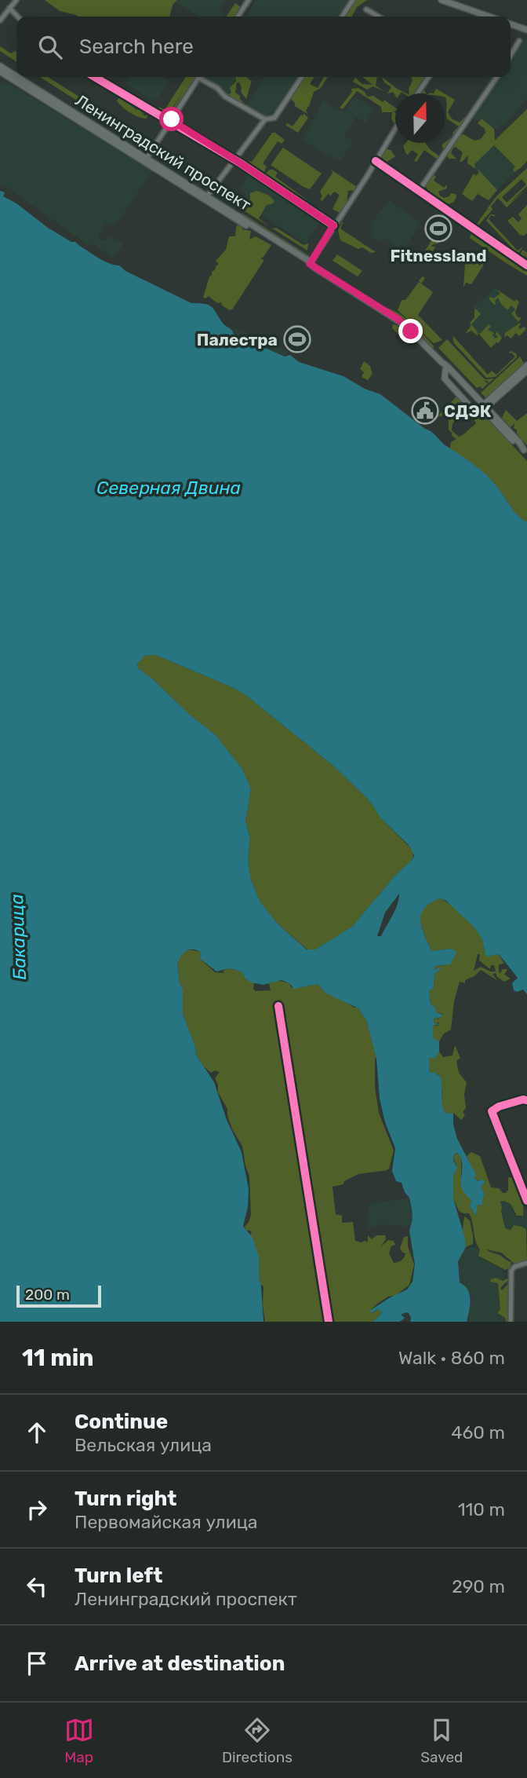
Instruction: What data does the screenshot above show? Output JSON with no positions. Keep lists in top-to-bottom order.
{
  "streets": {
    "main road": ["Ленинградский проспект"]
  },
  "water": ["Северная Двина", "Бакарица"],
  "places": {
    "sports": ["Fitnessland", "Палестра"],
    "public building": ["СДЭК"]
  },
  "scale_bar": "200 m",
  "north": "top",
  "page": {
    "search": "Search here",
    "scale": "200 m",
    "heading": ["11 min", "Walk · 860 m"],
    "list": [
      ["Continue", "Вельская улица", "460 m"],
      ["Turn right", "Первомайская улица", "110 m"],
      ["Turn left", "Ленинградский проспект", "290 m"],
      "Arrive at destination"
    ],
    "nav": ["Map", "Directions", "Saved"]
  }
}
